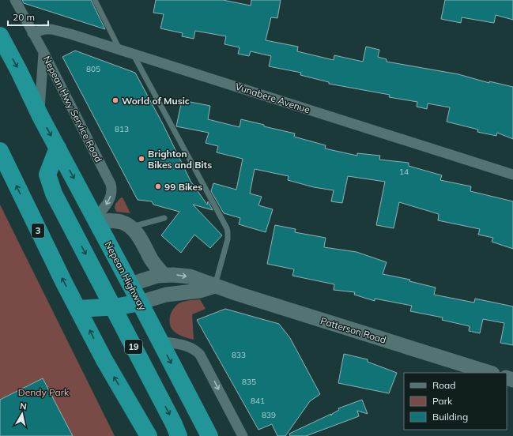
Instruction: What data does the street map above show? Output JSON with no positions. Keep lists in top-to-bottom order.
{
  "streets": {
    "highway": ["3", "Nepean Highway", "19"],
    "street": ["Vunabere Avenue", "Nepean Hwy Service Road", "Patterson Road"]
  },
  "crossings": [
    ["Vunabere Avenue", "Nepean Hwy Service Road"],
    ["Nepean Hwy Service Road", "Nepean Highway"],
    ["Nepean Highway", "Patterson Road"],
    ["Nepean Highway", "19"]
  ],
  "one_way": ["Nepean Hwy Service Road"],
  "parks": ["Dendy Park"],
  "places": ["World of Music", "Brighton Bikes and Bits", "99 Bikes"],
  "house_numbers": [
    "805",
    "813",
    "14",
    "833",
    "835",
    "841",
    "839"
  ],
  "legend": ["Road", "Park", "Building"],
  "scale_bar": "20 m",
  "north": "top"
}
